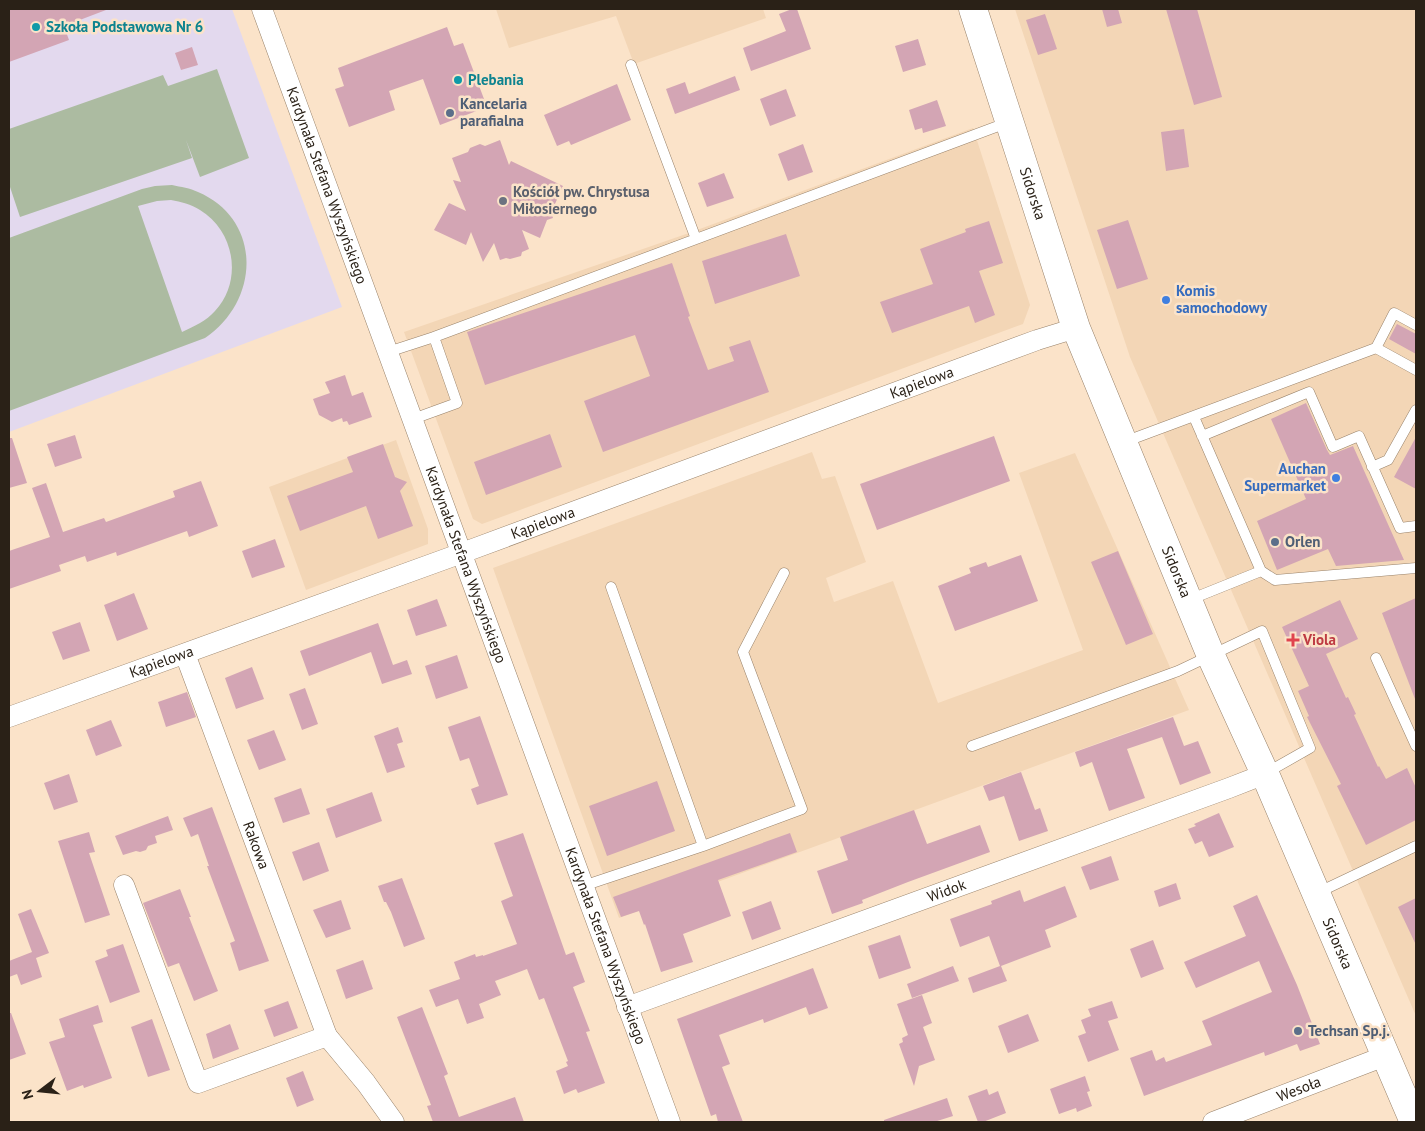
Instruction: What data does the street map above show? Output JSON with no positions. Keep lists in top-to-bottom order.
{
  "streets": {
    "street": [
      "Kardynała Stefana Wyszyńskiego",
      "Sidorska",
      "Kąpielowa",
      "Rakowa",
      "Widok",
      "Wesoła"
    ]
  },
  "crossings": [
    ["Kardynała Stefana Wyszyńskiego", "Kąpielowa"],
    ["Kardynała Stefana Wyszyńskiego", "Widok"],
    ["Sidorska", "Kąpielowa"],
    ["Sidorska", "Widok"],
    ["Sidorska", "Wesoła"],
    ["Kąpielowa", "Rakowa"]
  ],
  "places": {
    "other": [
      "Szkoła Podstawowa Nr 6",
      "Plebania",
      "Kancelaria parafialna",
      "Kościół pw. Chrystusa Miłosiernego",
      "Komis samochodowy",
      "Auchan Supermarket",
      "Orlen",
      "Techsan Sp.j."
    ],
    "health": ["Viola"]
  },
  "north": "left"
}
